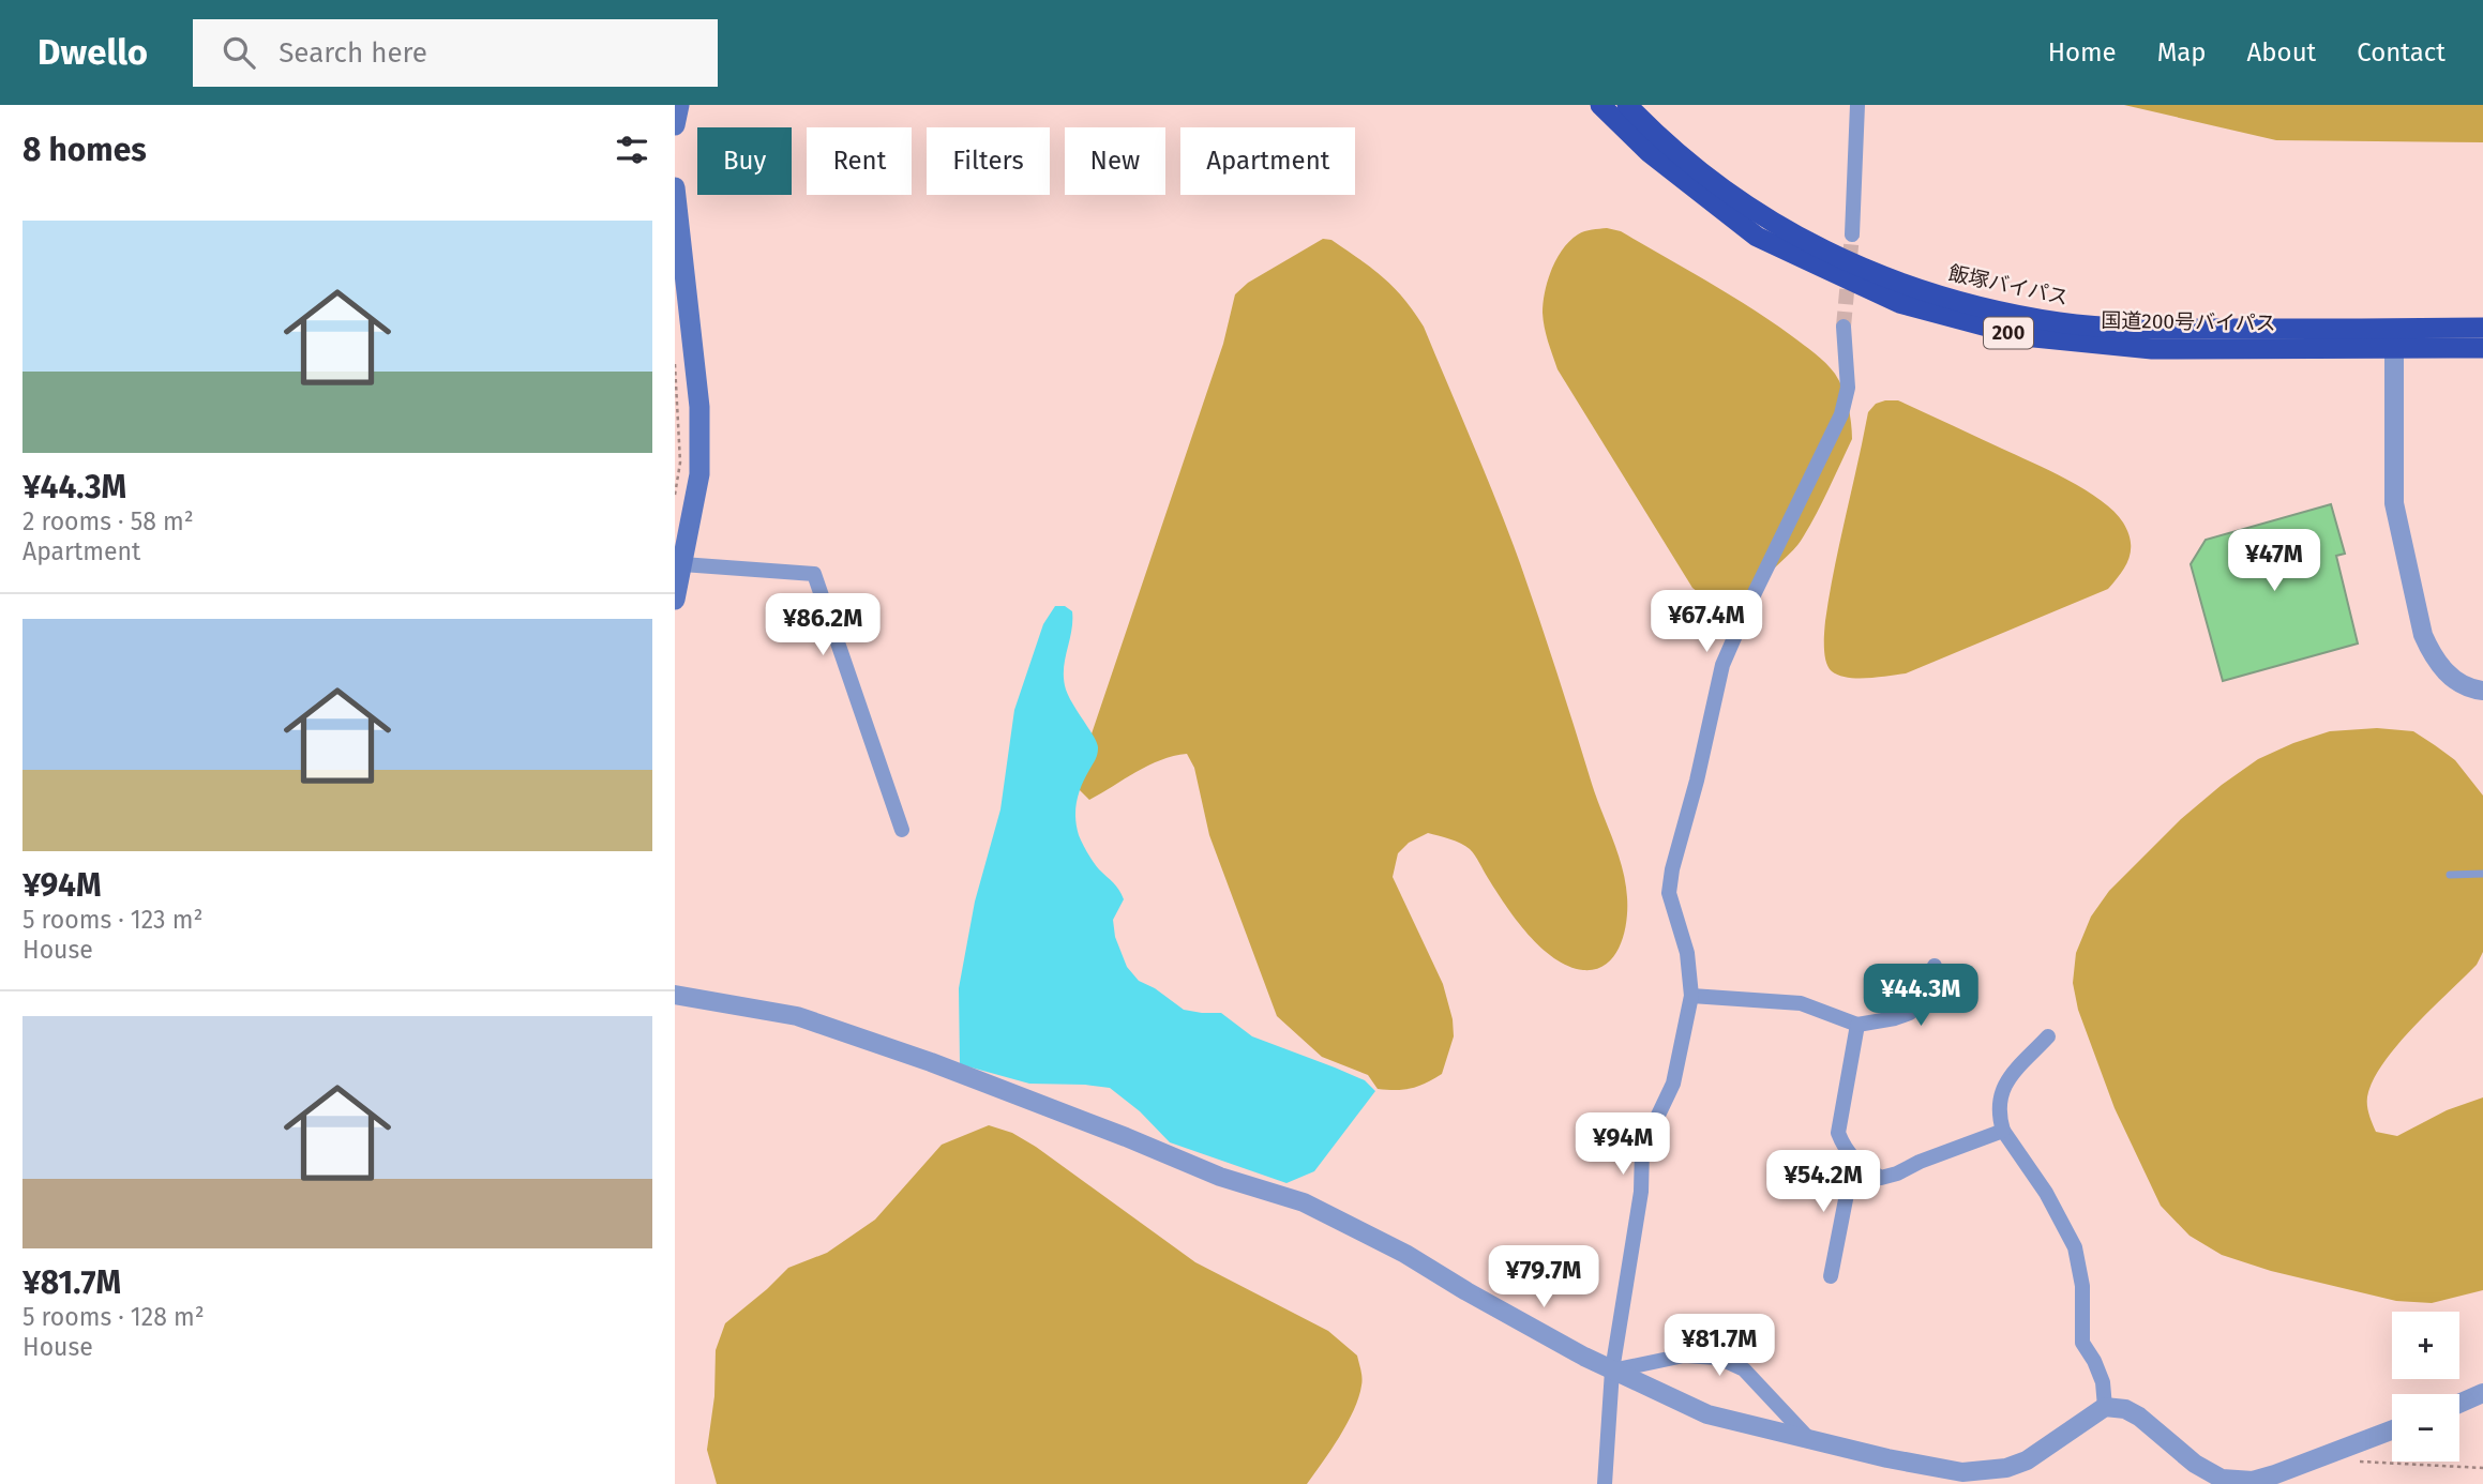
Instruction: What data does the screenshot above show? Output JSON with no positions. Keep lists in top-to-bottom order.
{
  "streets": {
    "highway": ["飯塚バイパス", "国道200号バイパス", "200"]
  },
  "page": {
    "header": "Dwello",
    "search": "Search here",
    "nav": [
      "Home",
      "Map",
      "About",
      "Contact"
    ],
    "heading": "8 homes",
    "chip": [
      "Buy",
      "Rent",
      "Filters",
      "New",
      "Apartment"
    ],
    "list": [
      {
        "name": "¥44.3M",
        "note": "2 rooms · 58 m² · Apartment"
      },
      {
        "name": "¥94M",
        "note": "5 rooms · 123 m² · House"
      },
      {
        "name": "¥81.7M",
        "note": "5 rooms · 128 m² · House"
      }
    ],
    "price": [
      "¥47M",
      "¥67.4M",
      "¥86.2M",
      "¥44.3M",
      "¥94M",
      "¥54.2M",
      "¥79.7M",
      "¥81.7M"
    ],
    "map_buttons": ["+", "−"]
  }
}
